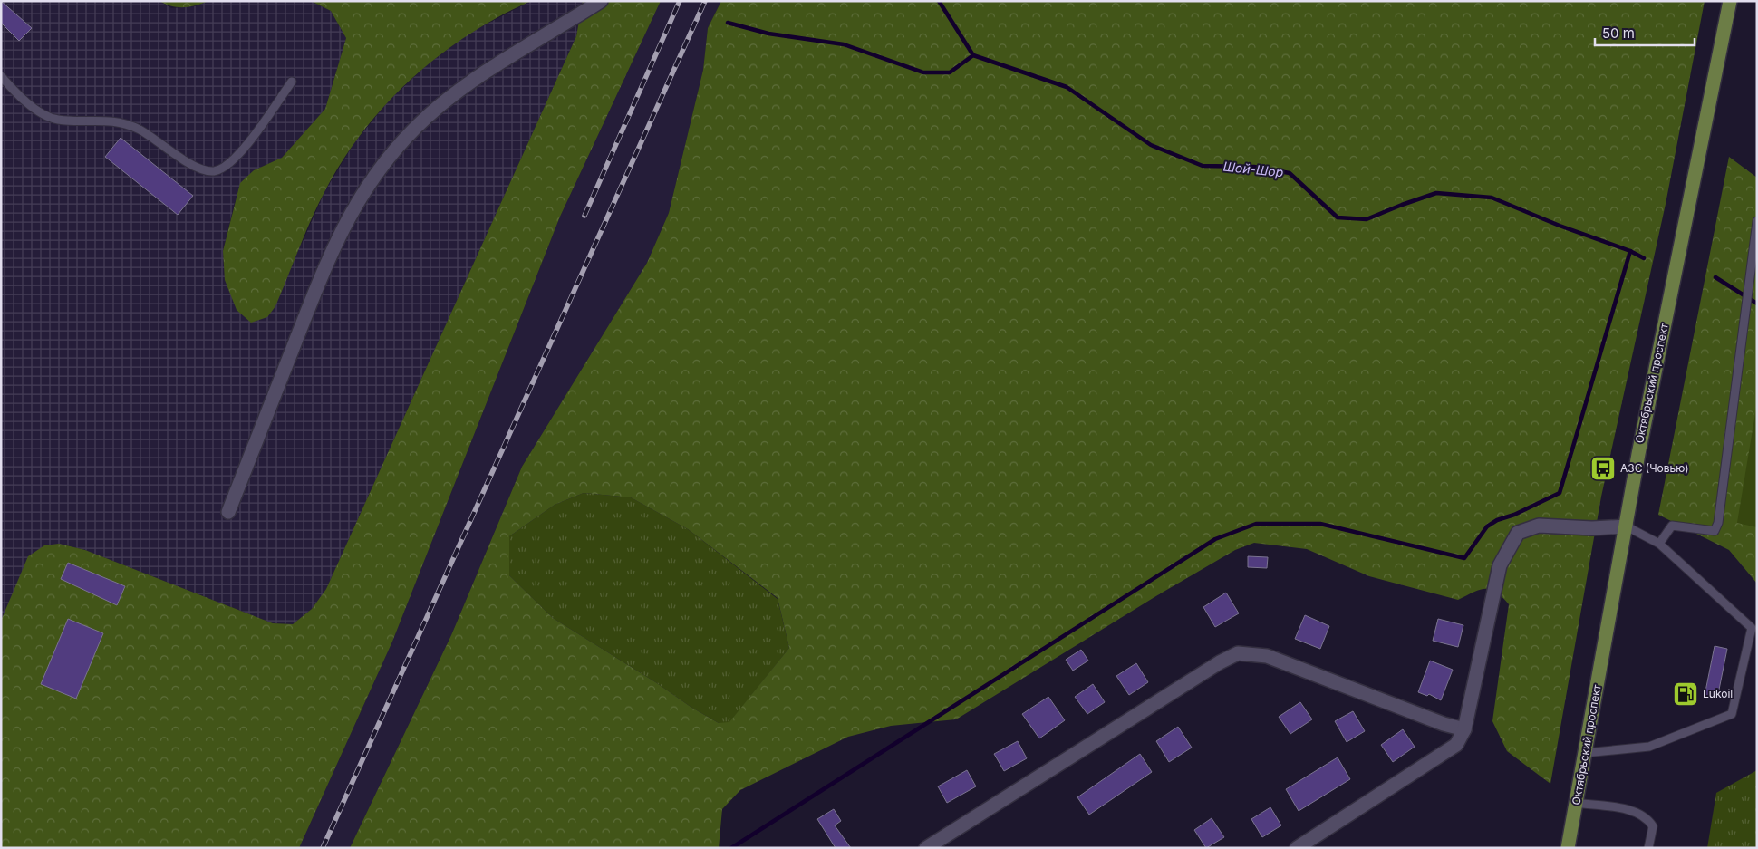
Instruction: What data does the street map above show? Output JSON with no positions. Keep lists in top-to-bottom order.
{
  "streets": {
    "main road": ["Октябрьский проспект"]
  },
  "water": ["Шой-Шор"],
  "places": {
    "bus stop": ["АЗС (Човью)"],
    "fuel station": ["Lukoil"]
  },
  "scale_bar": "50 m"
}
